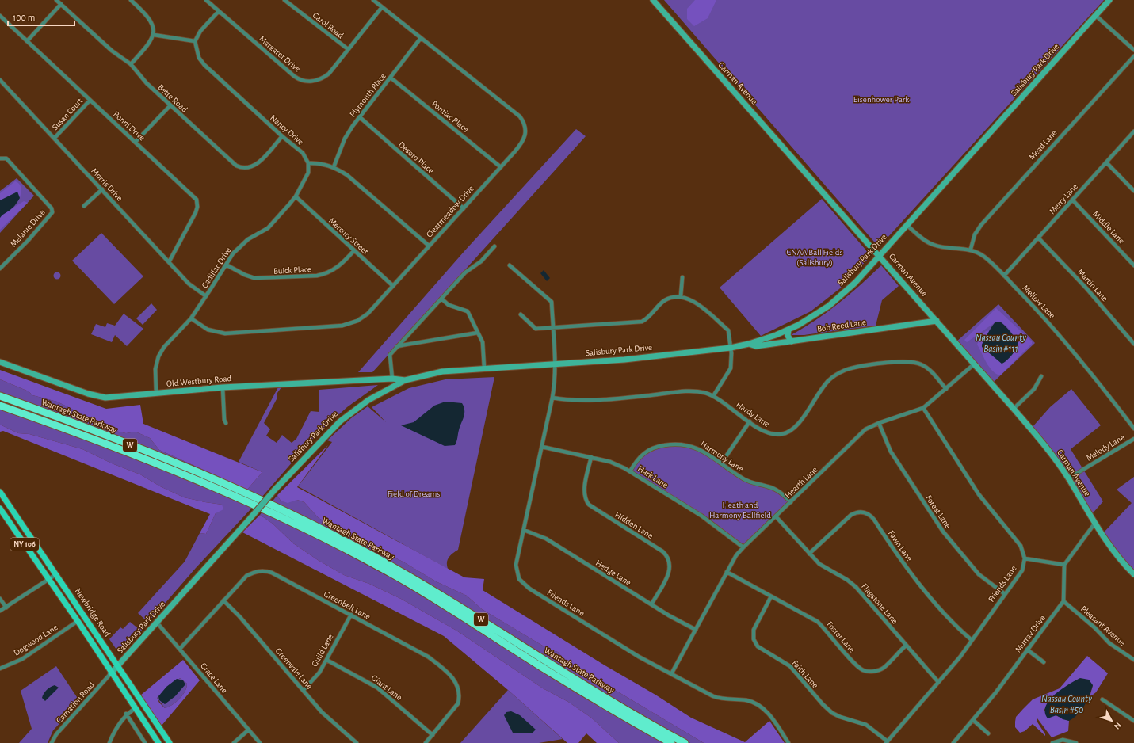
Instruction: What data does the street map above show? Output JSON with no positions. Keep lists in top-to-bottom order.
{
  "streets": {
    "highway": ["Wantagh State Parkway", "W"],
    "main road": [
      "Salisbury Park Drive",
      "Carman Avenue",
      "Bob Reed Lane",
      "Old Westbury Road",
      "NY 106",
      "Newbridge Road"
    ],
    "street": [
      "Carol Road",
      "Margaret Drive",
      "Plymouth Place",
      "Bette Road",
      "Susan Court",
      "Pontiac Place",
      "Ronni Drive",
      "Nancy Drive",
      "Mead Lane",
      "Desoto Place",
      "Morris Drive",
      "Merry Lane",
      "Clearmeadow Drive",
      "Middle Lane",
      "Melanie Drive",
      "Mercury Street",
      "Cadillac Drive",
      "Buick Place",
      "Martin Lane",
      "Mellow Lane",
      "Hardy Lane",
      "Melody Lane",
      "Harmony Lane",
      "Hark Lane",
      "Hearth Lane",
      "Forest Lane",
      "Hidden Lane",
      "Fawn Lane",
      "Hedge Lane",
      "Friends Lane",
      "Flagstone Lane",
      "Greenbelt Lane",
      "Pleasant Avenue",
      "Murray Drive",
      "Foster Lane",
      "Dogwood Lane",
      "Guild Lane",
      "Greenvale Lane",
      "Faith Lane",
      "Grace Lane",
      "Giant Lane",
      "Carnation Road"
    ]
  },
  "crossings": [
    ["Carol Road", "Margaret Drive"],
    ["Margaret Drive", "Clearmeadow Drive"],
    ["Salisbury Park Drive", "Carman Avenue"],
    ["Salisbury Park Drive", "Mellow Lane"],
    ["Salisbury Park Drive", "Bob Reed Lane"],
    ["Salisbury Park Drive", "Old Westbury Road"],
    ["Salisbury Park Drive", "Friends Lane"],
    ["Salisbury Park Drive", "Newbridge Road"],
    ["Salisbury Park Drive", "Grace Lane"],
    ["Salisbury Park Drive", "Carnation Road"],
    ["Carman Avenue", "Bob Reed Lane"],
    ["Carman Avenue", "Melody Lane"],
    ["Carman Avenue", "Hearth Lane"],
    ["Plymouth Place", "Pontiac Place"],
    ["Plymouth Place", "Desoto Place"],
    ["Plymouth Place", "Clearmeadow Drive"],
    ["Bette Road", "Nancy Drive"],
    ["Susan Court", "Ronni Drive"],
    ["Susan Court", "Morris Drive"],
    ["Pontiac Place", "Clearmeadow Drive"],
    ["Ronni Drive", "Morris Drive"],
    ["Nancy Drive", "Cadillac Drive"],
    ["Mead Lane", "Mellow Lane"],
    ["Desoto Place", "Clearmeadow Drive"],
    ["Morris Drive", "Cadillac Drive"],
    ["Merry Lane", "Middle Lane"],
    ["Merry Lane", "Martin Lane"],
    ["Merry Lane", "Mellow Lane"],
    ["Clearmeadow Drive", "Mercury Street"],
    ["Clearmeadow Drive", "Cadillac Drive"],
    ["Mercury Street", "Cadillac Drive"],
    ["Mercury Street", "Buick Place"],
    ["Cadillac Drive", "Buick Place"],
    ["Cadillac Drive", "Old Westbury Road"],
    ["Hardy Lane", "Hearth Lane"],
    ["Hardy Lane", "Friends Lane"],
    ["Harmony Lane", "Hark Lane"],
    ["Harmony Lane", "Hearth Lane"],
    ["Hark Lane", "Hearth Lane"],
    ["Hark Lane", "Hidden Lane"],
    ["Hark Lane", "Friends Lane"],
    ["Hearth Lane", "Forest Lane"],
    ["Hearth Lane", "Hedge Lane"],
    ["Hearth Lane", "Friends Lane"],
    ["Hearth Lane", "Flagstone Lane"],
    ["Hearth Lane", "Foster Lane"],
    ["Forest Lane", "Friends Lane"],
    ["Hidden Lane", "Hedge Lane"],
    ["Fawn Lane", "Friends Lane"],
    ["Fawn Lane", "Flagstone Lane"],
    ["Hedge Lane", "Friends Lane"],
    ["Friends Lane", "Flagstone Lane"],
    ["Friends Lane", "Faith Lane"],
    ["Flagstone Lane", "Foster Lane"],
    ["Greenbelt Lane", "Guild Lane"],
    ["Greenbelt Lane", "Greenvale Lane"],
    ["Greenbelt Lane", "Grace Lane"],
    ["Greenbelt Lane", "Giant Lane"],
    ["Newbridge Road", "Dogwood Lane"],
    ["Newbridge Road", "Carnation Road"],
    ["Pleasant Avenue", "Murray Drive"],
    ["Foster Lane", "Faith Lane"],
    ["Guild Lane", "Greenvale Lane"],
    ["Guild Lane", "Giant Lane"]
  ],
  "water": ["Nassau County Basin #111", "Nassau County Basin #50"],
  "parks": [
    "Eisenhower Park",
    "CNAA Ball Fields (Salisbury)",
    "Field of Dreams",
    "Heath and Harmony Ballfield"
  ],
  "scale_bar": "100 m",
  "north": "bottom right"
}
